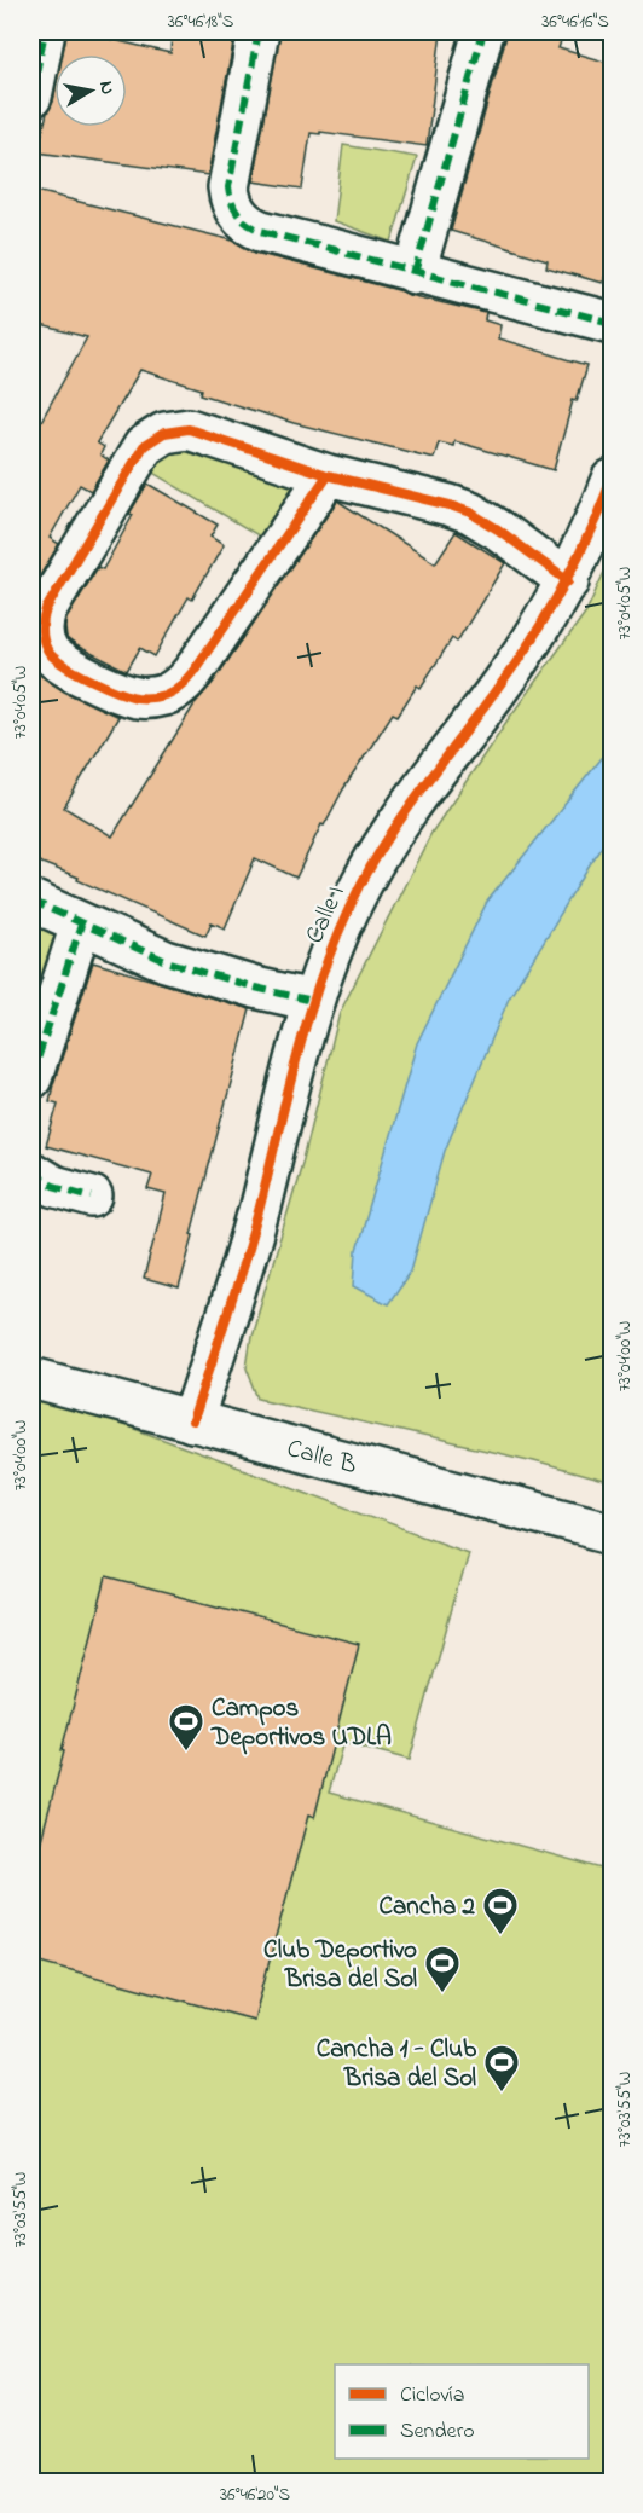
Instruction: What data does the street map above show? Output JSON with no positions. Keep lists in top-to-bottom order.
{
  "streets": {
    "street": ["Calle I", "Calle B"]
  },
  "crossings": [
    ["Calle I", "Calle B"]
  ],
  "places": {
    "sports": [
      "Campos Deportivos UDLA",
      "Cancha 2",
      "Club Deportivo Brisa del Sol",
      "Cancha 1 - Club Brisa del Sol"
    ]
  },
  "legend": ["Ciclovía", "Sendero"],
  "north": "right",
  "coordinates": [
    "36°46'18\"S",
    "36°46'16\"S",
    "73°04'05\"W",
    "73°04'00\"W",
    "73°03'55\"W",
    "36°46'20\"S"
  ]
}
